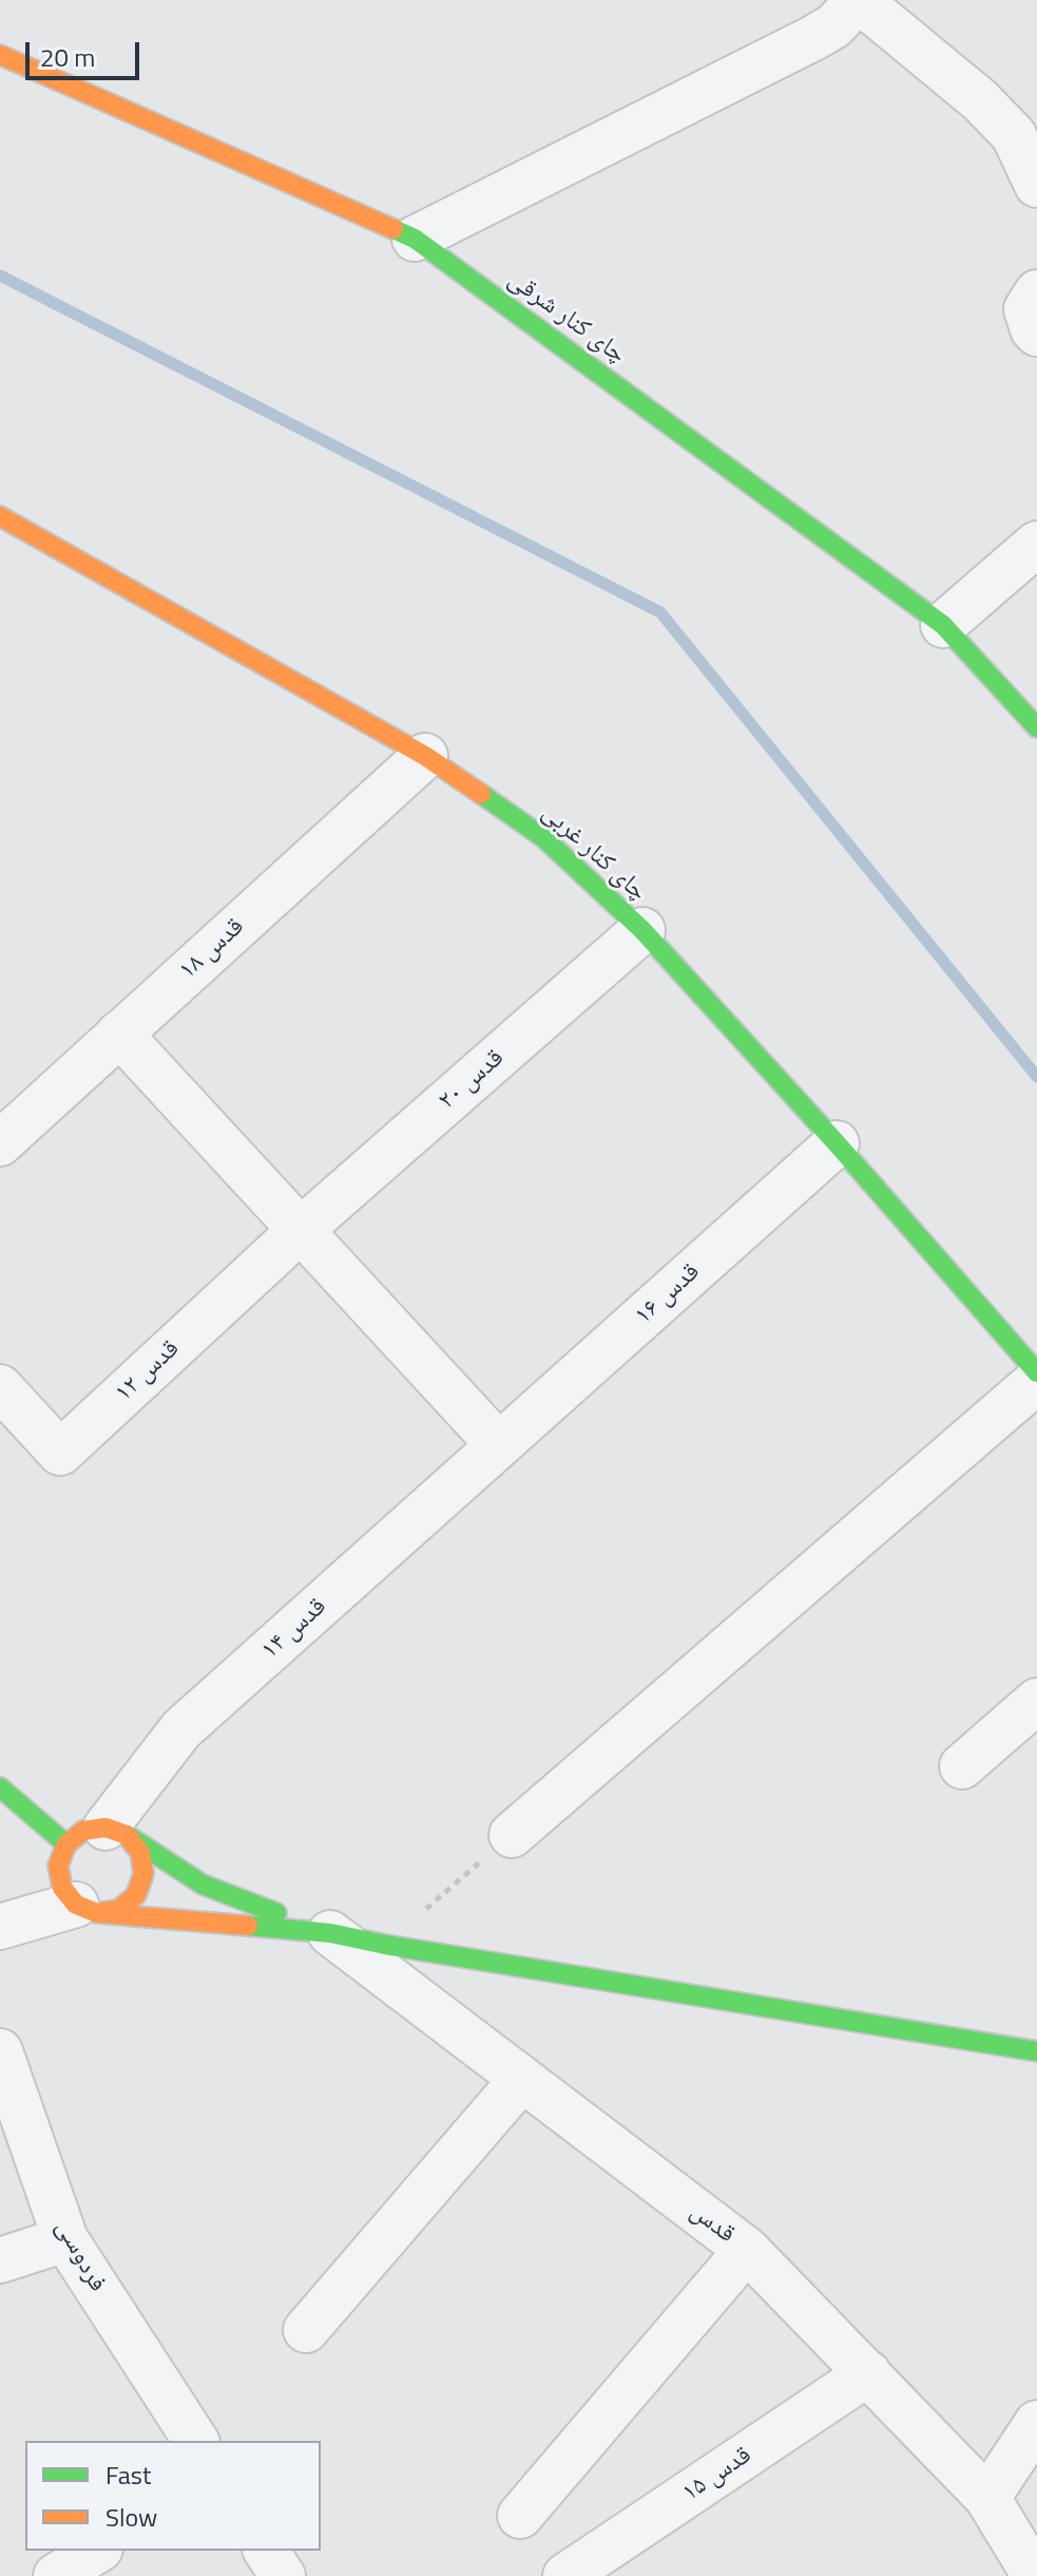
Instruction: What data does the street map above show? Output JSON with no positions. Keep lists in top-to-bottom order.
{
  "streets": {
    "street": [
      "چای کنار شرقی",
      "چای کنار غربی",
      "قدس ۱۸",
      "قدس ۲۰",
      "قدس ۱۶",
      "قدس ۱۲",
      "قدس ۱۴",
      "قدس",
      "فردوسی",
      "قدس ۱۵"
    ]
  },
  "crossings": [
    ["چای کنار غربی", "قدس ۱۸"],
    ["چای کنار غربی", "قدس ۲۰"],
    ["چای کنار غربی", "قدس ۱۶"],
    ["قدس ۲۰", "قدس ۱۲"],
    ["قدس ۱۶", "قدس ۱۴"],
    ["قدس ۱۴", "قدس"],
    ["قدس", "قدس ۱۵"]
  ],
  "legend": ["Fast", "Slow"],
  "scale_bar": "20 m"
}
